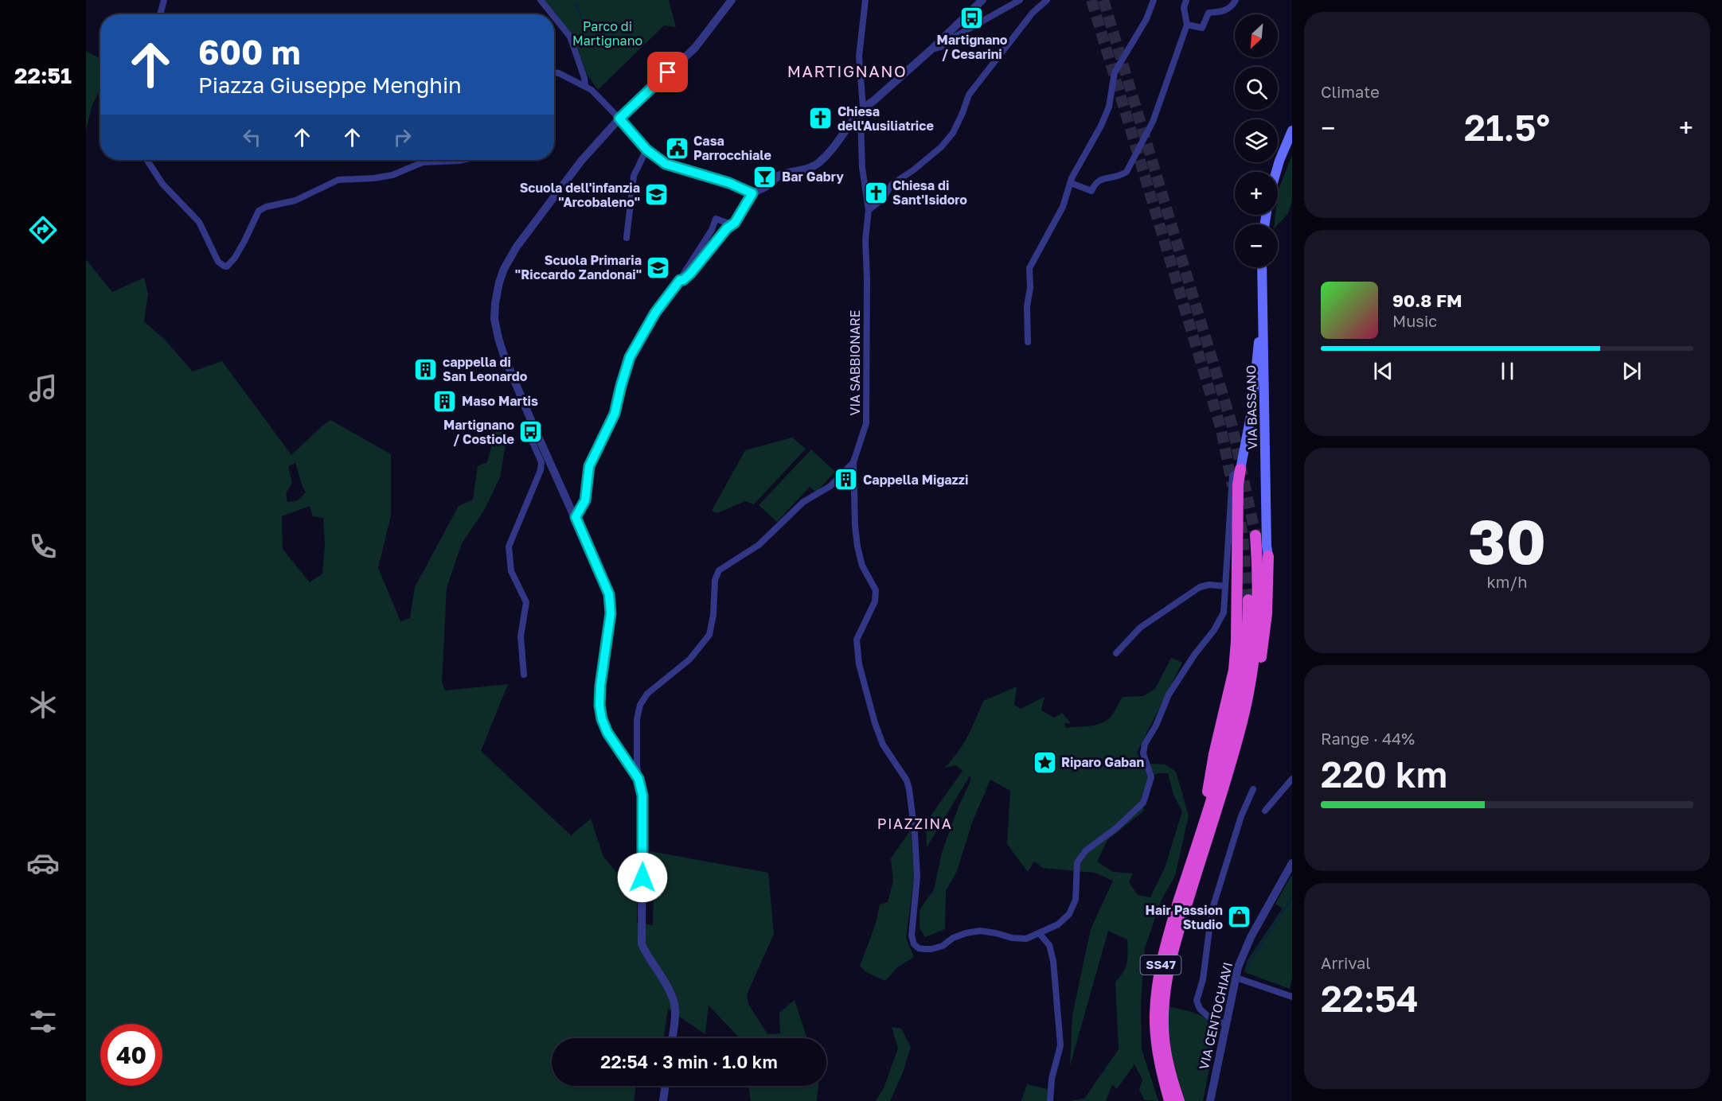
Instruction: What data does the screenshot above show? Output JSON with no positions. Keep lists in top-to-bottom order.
{
  "streets": {
    "highway": ["SS47"],
    "main road": ["VIA BASSANO"],
    "street": ["VIA SABBIONARE", "VIA CENTOCHIAVI"]
  },
  "districts": ["MARTIGNANO", "PIAZZINA"],
  "parks": ["Parco di Martignano"],
  "places": {
    "bus stop": ["Martignano / Cesarini", "Martignano / Costiole"],
    "church": ["Chiesa dell'Ausiliatrice", "Chiesa di Sant'Isidoro"],
    "public building": ["Casa Parrocchiale"],
    "bar": ["Bar Gabry"],
    "school or university": ["Scuola dell'infanzia \"Arcobaleno\"", "Scuola Primaria \"Riccardo Zandonai\""],
    "building": ["cappella di San Leonardo", "Maso Martis", "Cappella Migazzi"],
    "place": ["Riparo Gaban"],
    "shop": ["Hair Passion Studio"]
  },
  "north": "bottom left",
  "page": {
    "tabs": "22:51",
    "tile": [
      "Climate",
      ["30", "km/h"],
      ["Range · 44%", "220 km"],
      ["Arrival", "22:54"]
    ],
    "map_buttons": ["+", "−"],
    "turn": ["600 m", "Piazza Giuseppe Menghin"],
    "heat": ["−", "21.5°", "+"],
    "song": ["90.8 FM", "Music"],
    "limit": "40",
    "trip": "22:54 · 3 min · 1.0 km"
  }
}
